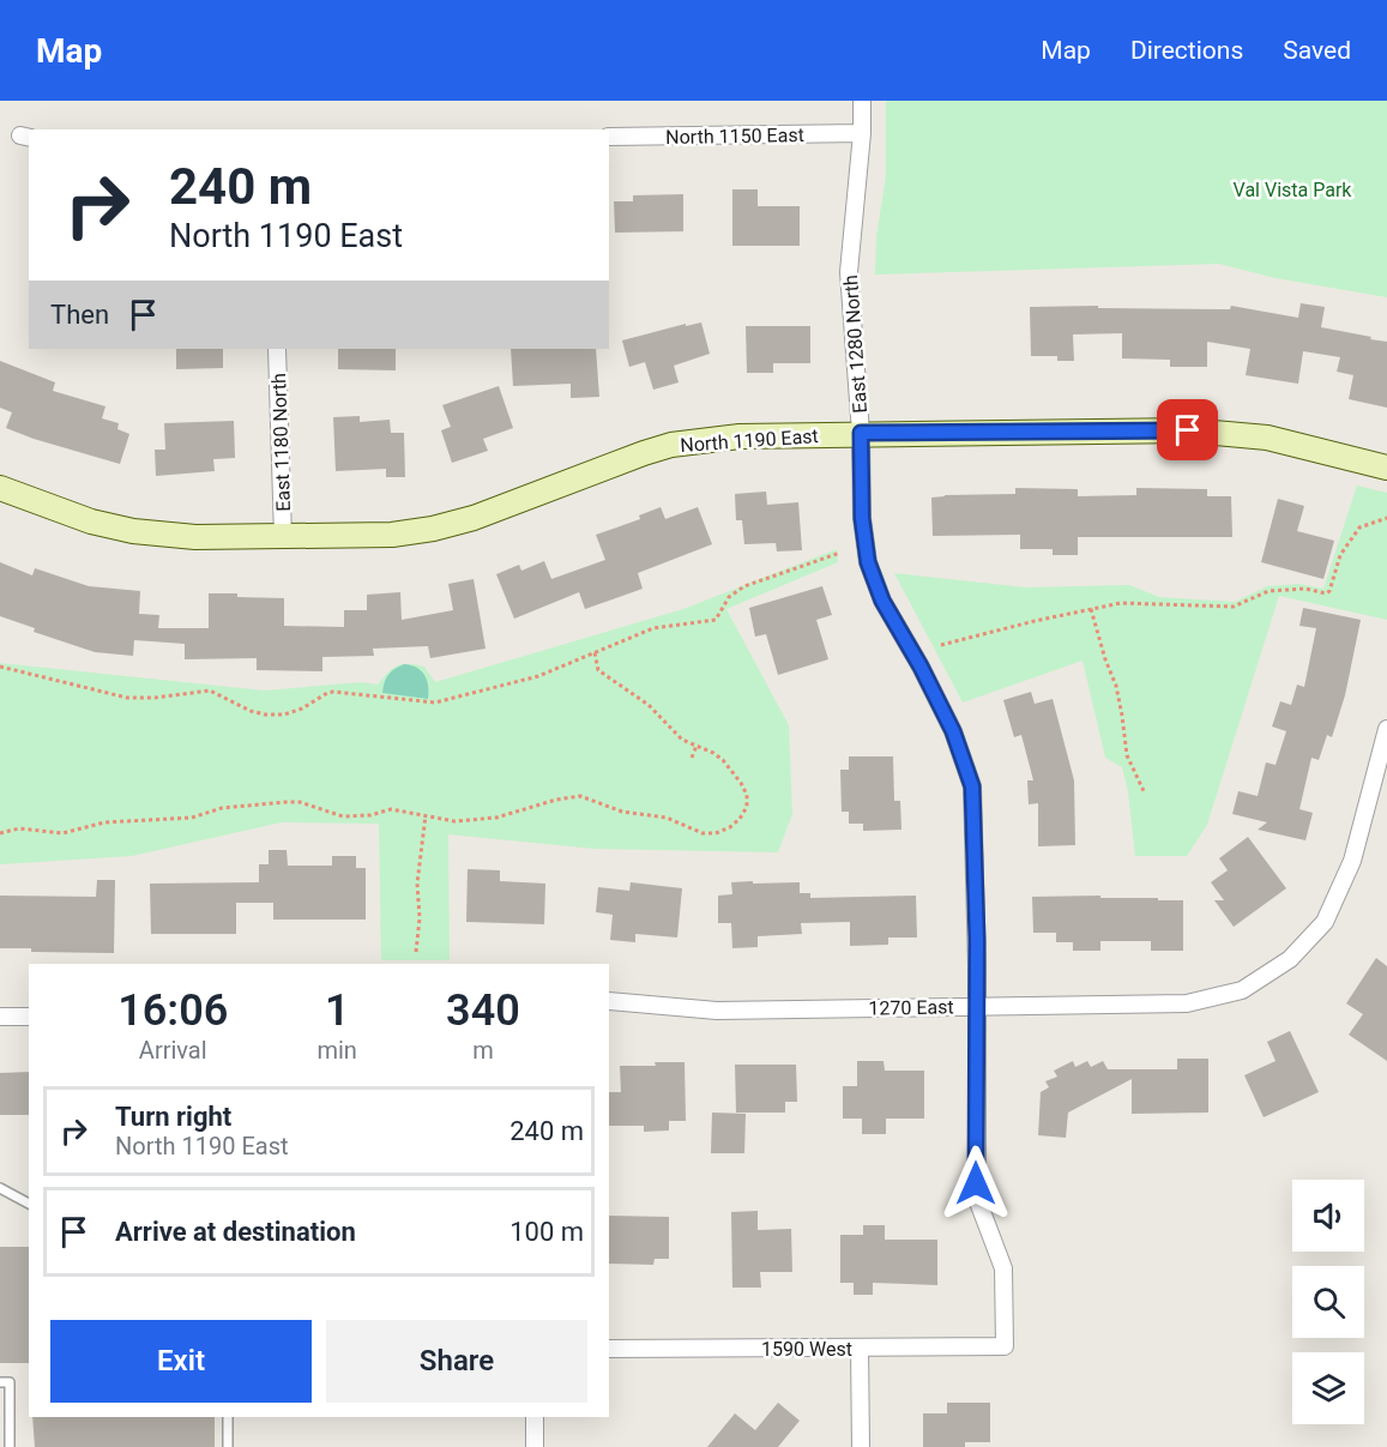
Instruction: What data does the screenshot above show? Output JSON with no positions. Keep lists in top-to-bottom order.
{
  "streets": {
    "street": [
      "North 1150 East",
      "East 1280 North",
      "North 1190 East",
      "East 1180 North",
      "1270 East",
      "1590 West"
    ]
  },
  "crossings": [
    ["North 1150 East", "East 1280 North"],
    ["East 1280 North", "North 1190 East"],
    ["East 1280 North", "1270 East"],
    ["East 1280 North", "1590 West"],
    ["North 1190 East", "East 1180 North"]
  ],
  "parks": ["Val Vista Park"],
  "page": {
    "header": "Map",
    "nav": ["Map", "Directions", "Saved"],
    "turn": ["240 m", "North 1190 East"],
    "then": "Then",
    "eta": [
      "16:06",
      "Arrival",
      "1",
      "min",
      "340",
      "m"
    ],
    "list": [
      {
        "name": "Turn right",
        "note": "North 1190 East",
        "value": "240 m"
      },
      {
        "name": "Arrive at destination",
        "value": "100 m"
      }
    ],
    "buttons": ["Exit", "Share"]
  }
}
